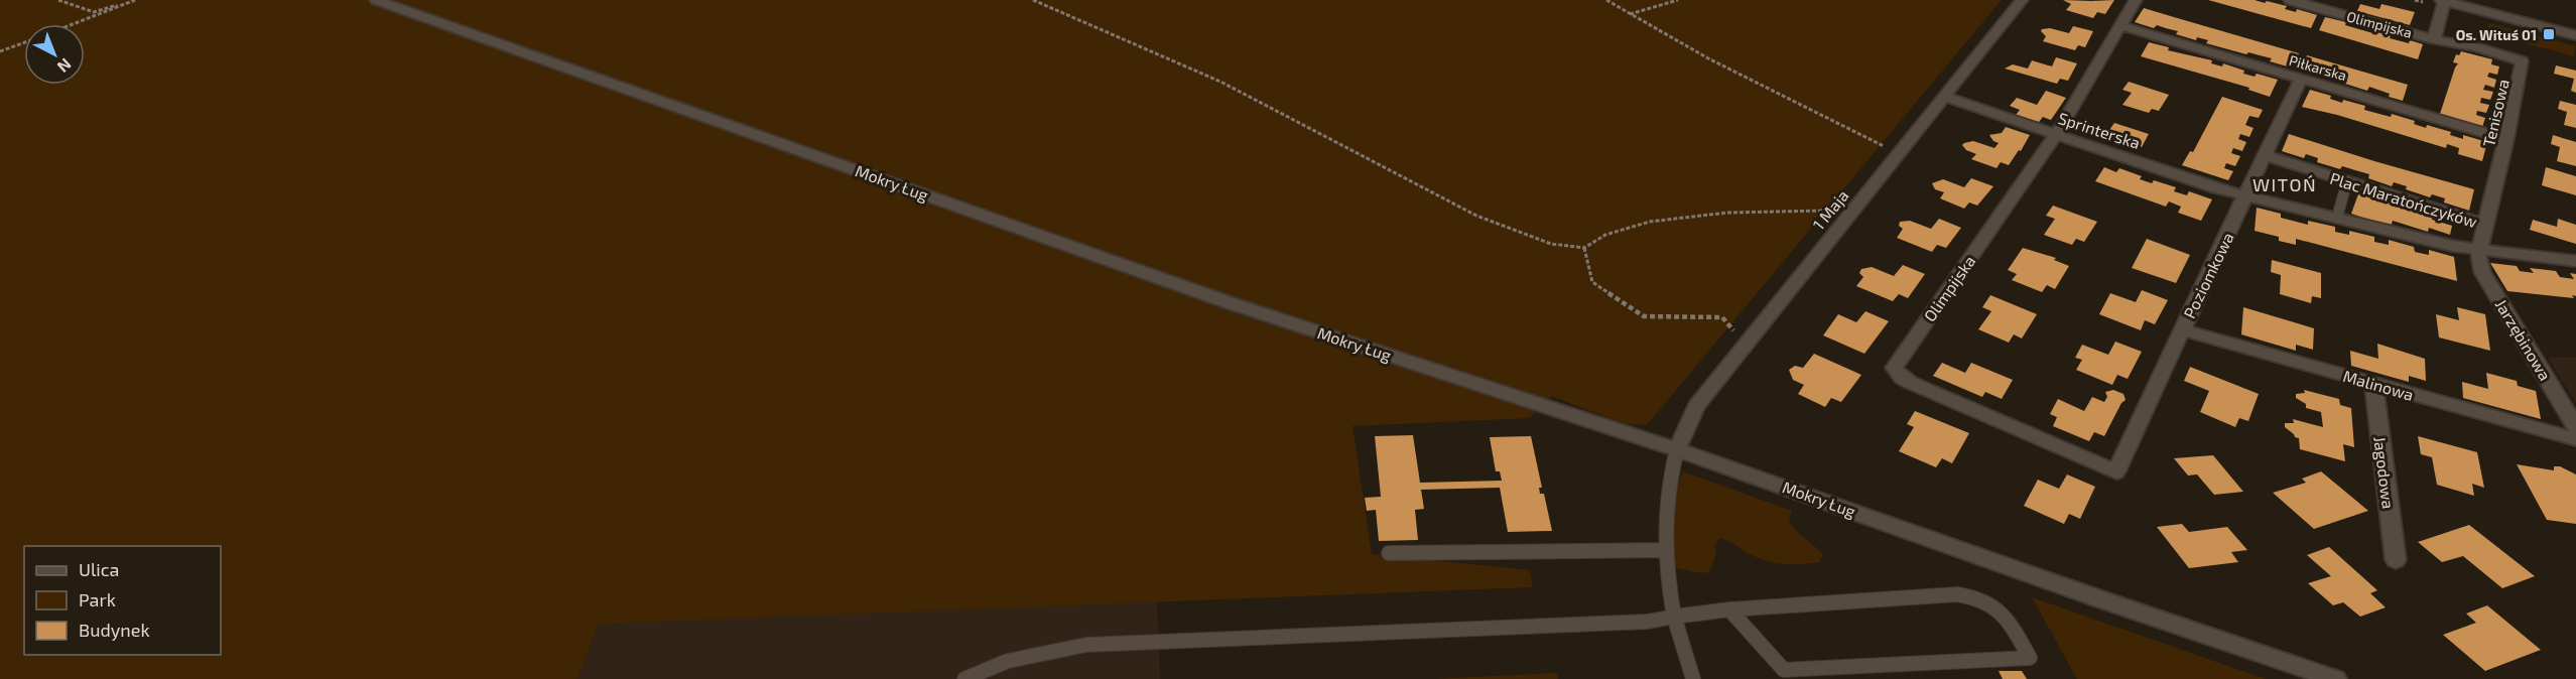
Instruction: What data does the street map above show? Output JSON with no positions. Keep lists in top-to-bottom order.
{
  "streets": {
    "street": [
      "Olimpijska",
      "Piłkarska",
      "Tenisowa",
      "Sprinterska",
      "Mokry Ług",
      "Plac Maratończyków",
      "1 Maja",
      "Poziomkowa",
      "Jarzębinowa",
      "Malinowa",
      "Jagodowa"
    ]
  },
  "crossings": [
    ["Olimpijska", "Piłkarska"],
    ["Olimpijska", "Tenisowa"],
    ["Olimpijska", "Sprinterska"],
    ["Olimpijska", "Poziomkowa"],
    ["Piłkarska", "Tenisowa"],
    ["Piłkarska", "Poziomkowa"],
    ["Tenisowa", "Plac Maratończyków"],
    ["Sprinterska", "Plac Maratończyków"],
    ["Sprinterska", "1 Maja"],
    ["Sprinterska", "Poziomkowa"],
    ["Mokry Ług", "1 Maja"],
    ["Plac Maratończyków", "Poziomkowa"],
    ["Plac Maratończyków", "Jarzębinowa"],
    ["Poziomkowa", "Malinowa"],
    ["Malinowa", "Jagodowa"]
  ],
  "districts": ["WITOŃ"],
  "places": {
    "transit": ["Os. Wituś 01"]
  },
  "legend": ["Ulica", "Park", "Budynek"],
  "north": "bottom right"
}
